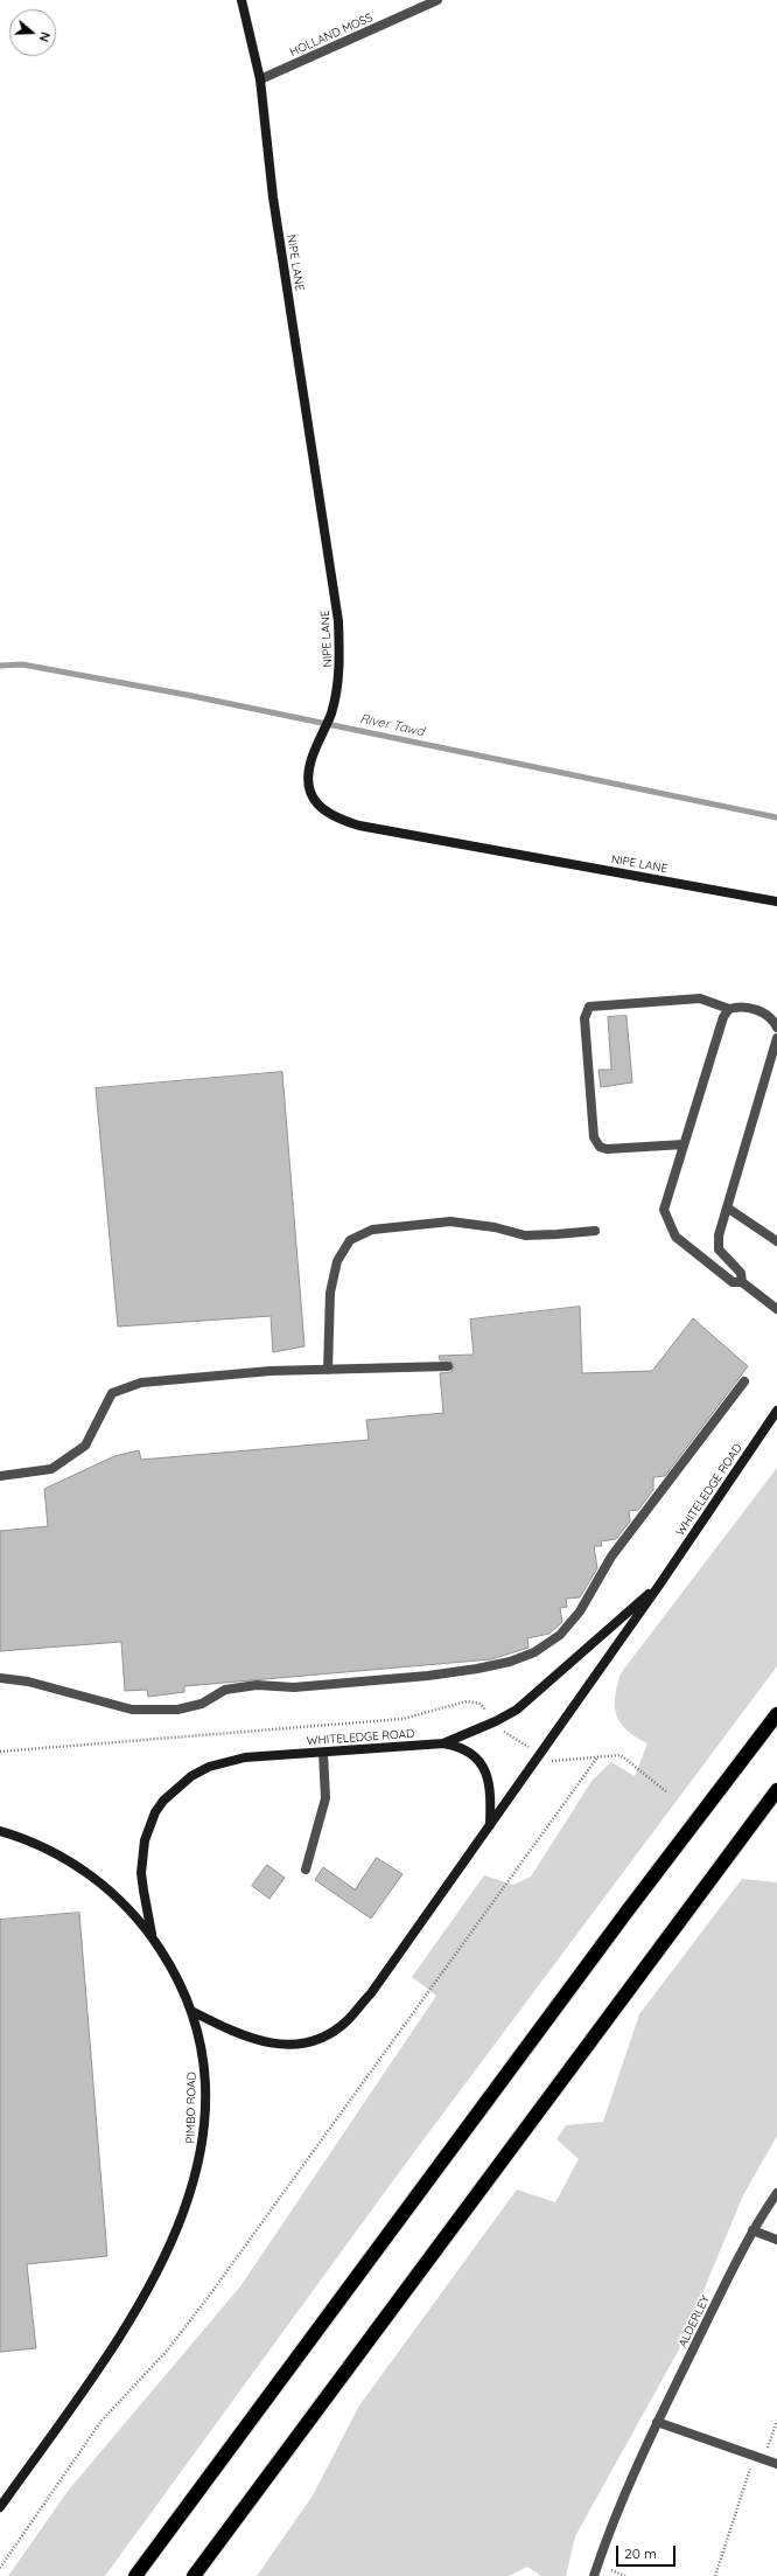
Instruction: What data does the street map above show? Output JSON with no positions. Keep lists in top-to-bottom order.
{
  "streets": {
    "street": [
      "HOLLAND MOSS",
      "NIPE LANE",
      "WHITELEDGE ROAD",
      "PIMBO ROAD",
      "ALDERLEY"
    ]
  },
  "crossings": [
    ["HOLLAND MOSS", "NIPE LANE"],
    ["WHITELEDGE ROAD", "PIMBO ROAD"]
  ],
  "water": ["River Tawd"],
  "scale_bar": "20 m",
  "north": "right"
}
